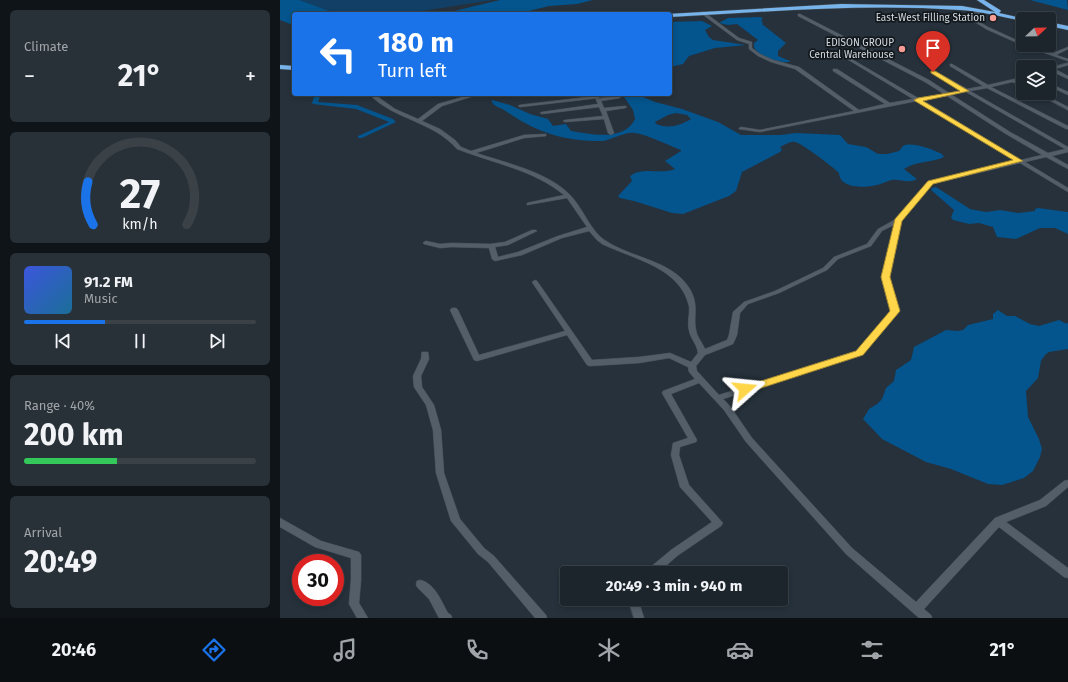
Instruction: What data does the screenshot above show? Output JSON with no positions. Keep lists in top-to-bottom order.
{
  "places": ["East-West Filling Station", "EDISON GROUP Central Warehouse"],
  "north": "right",
  "page": {
    "tile": [
      "Climate",
      ["Range · 40%", "200 km"],
      ["Arrival", "20:49"]
    ],
    "turn": ["180 m", "Turn left"],
    "heat": ["−", "21°", "+"],
    "song": ["91.2 FM", "Music"],
    "limit": "30",
    "trip": "20:49 · 3 min · 940 m",
    "tabs": ["20:46", "21°"],
    "gauge": ["27", "km/h"]
  }
}
